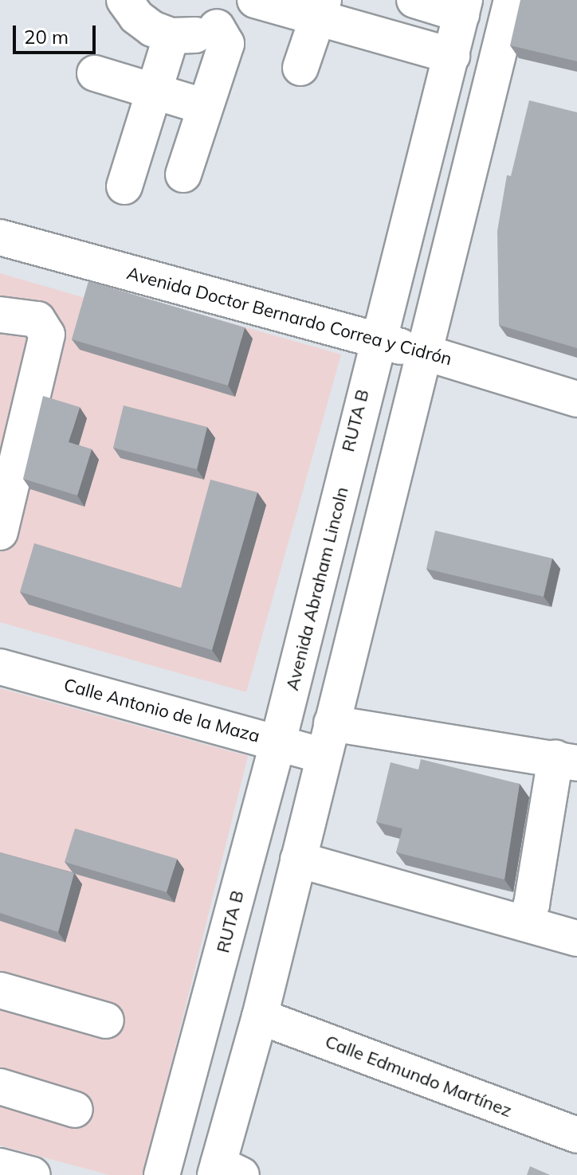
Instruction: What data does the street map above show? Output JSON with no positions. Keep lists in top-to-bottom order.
{
  "streets": {
    "main road": [
      "Avenida Doctor Bernardo Correa y Cidrón",
      "RUTA B",
      "Avenida Abraham Lincoln",
      "Calle Antonio de la Maza",
      "Calle Edmundo Martínez"
    ]
  },
  "crossings": [
    ["Avenida Doctor Bernardo Correa y Cidrón", "Avenida Abraham Lincoln"],
    ["RUTA B", "Avenida Abraham Lincoln"],
    ["Avenida Abraham Lincoln", "Calle Antonio de la Maza"]
  ],
  "scale_bar": "20 m"
}
